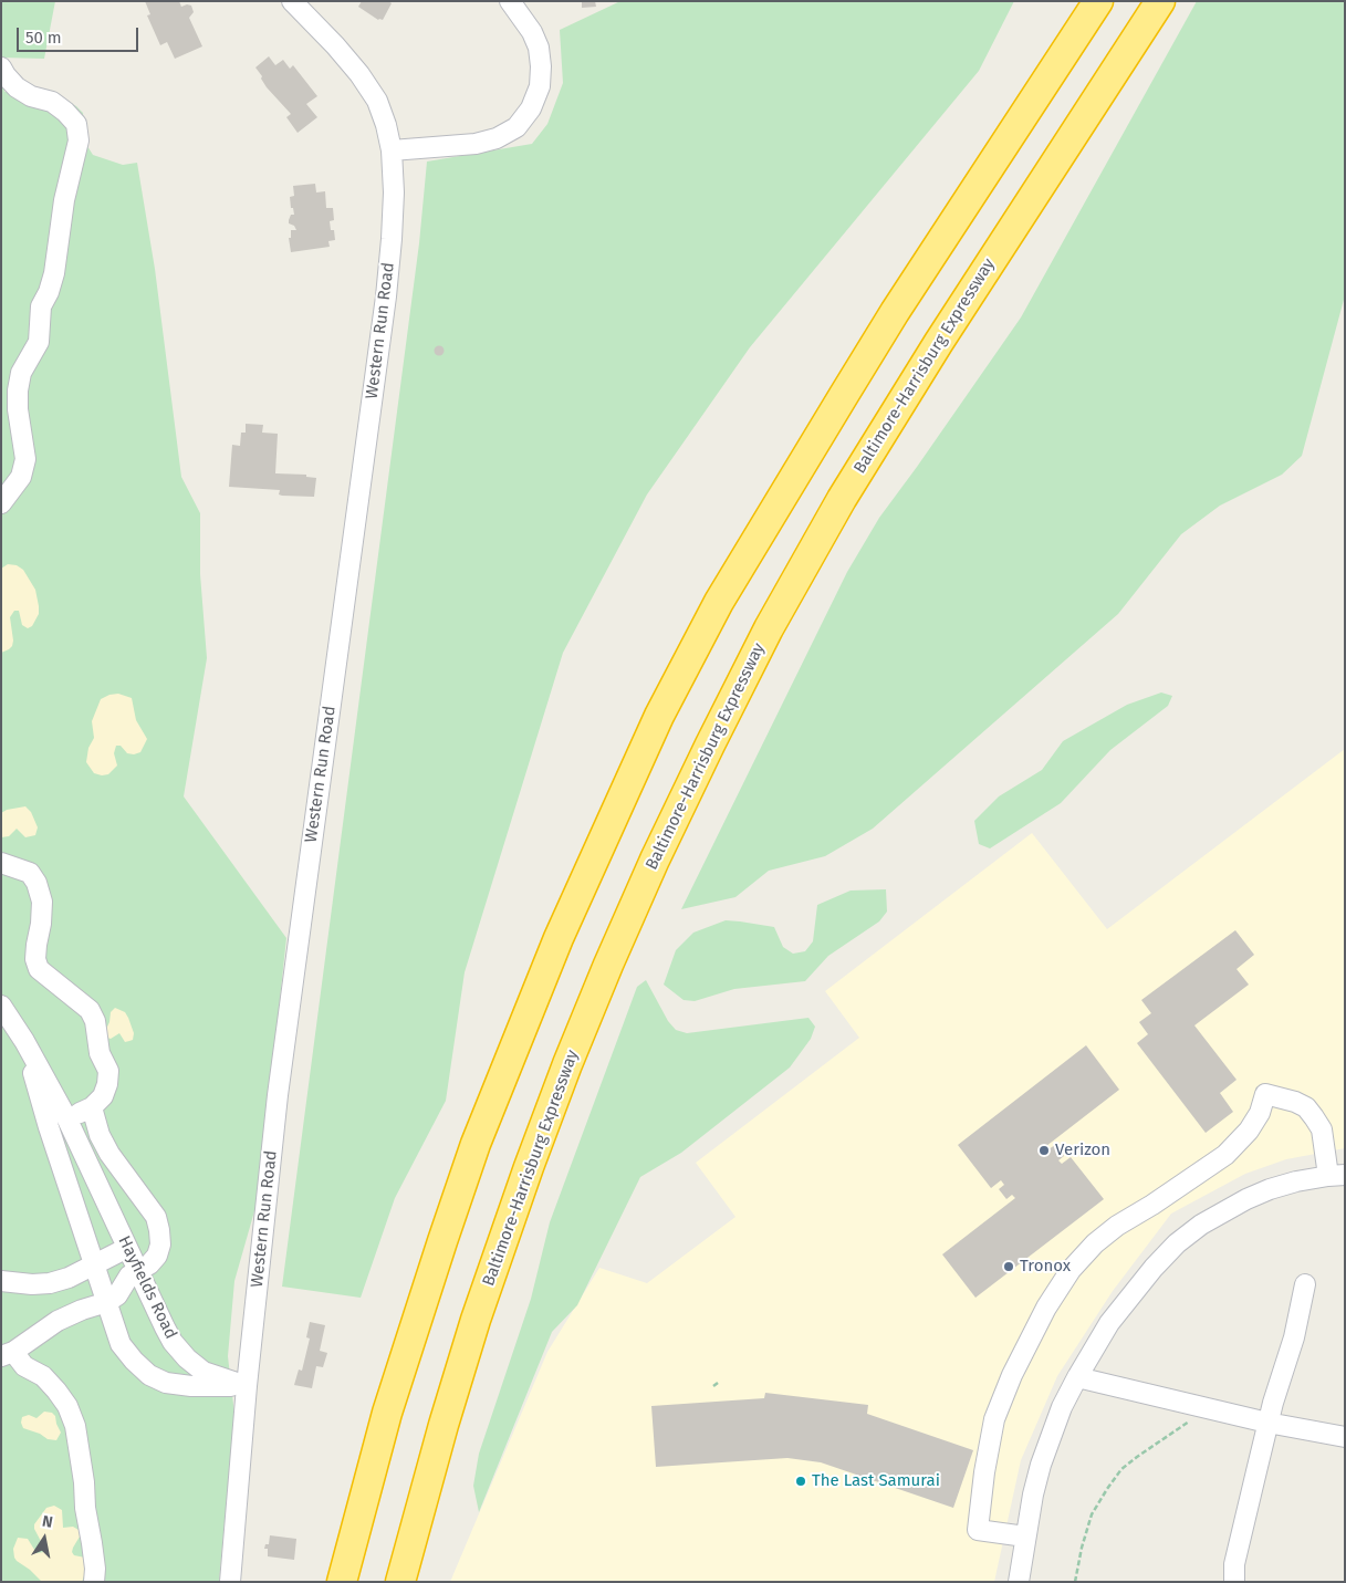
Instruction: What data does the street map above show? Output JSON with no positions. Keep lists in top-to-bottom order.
{
  "streets": {
    "highway": ["Baltimore-Harrisburg Expressway"],
    "street": ["Western Run Road", "Hayfields Road"]
  },
  "crossings": [
    ["Western Run Road", "Hayfields Road"]
  ],
  "places": ["Verizon", "Tronox", "The Last Samurai"],
  "scale_bar": "50 m",
  "north": "top"
}
